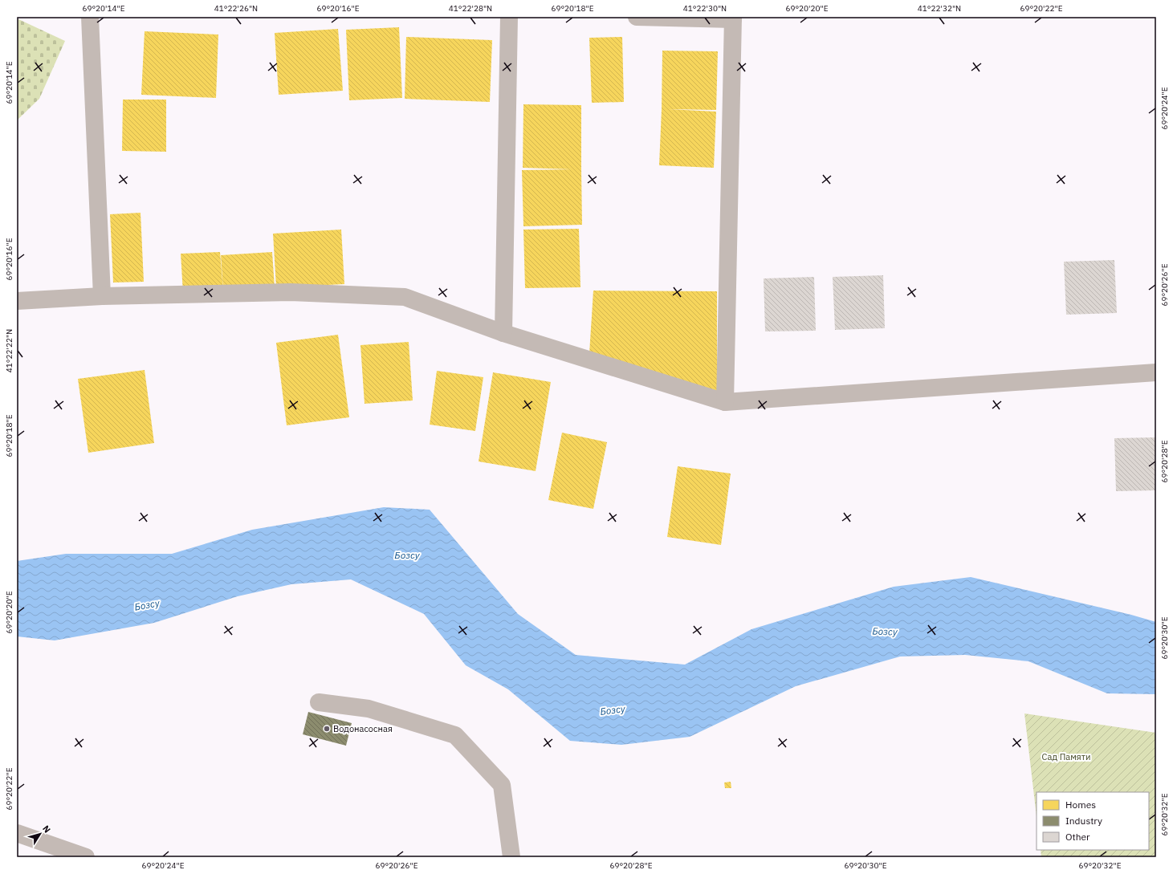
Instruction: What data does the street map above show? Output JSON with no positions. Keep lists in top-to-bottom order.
{
  "water": ["Бозсу"],
  "parks": ["Сад Памяти"],
  "places": ["Водонасосная"],
  "legend": ["Homes", "Industry", "Other"],
  "north": "top right",
  "coordinates": [
    "69°20'14\"E",
    "41°22'26\"N",
    "69°20'16\"E",
    "41°22'28\"N",
    "69°20'18\"E",
    "41°22'30\"N",
    "69°20'20\"E",
    "41°22'32\"N",
    "69°20'22\"E",
    "69°20'24\"E",
    "69°20'26\"E",
    "41°22'22\"N",
    "69°20'28\"E",
    "69°20'30\"E",
    "69°20'32\"E"
  ]
}
